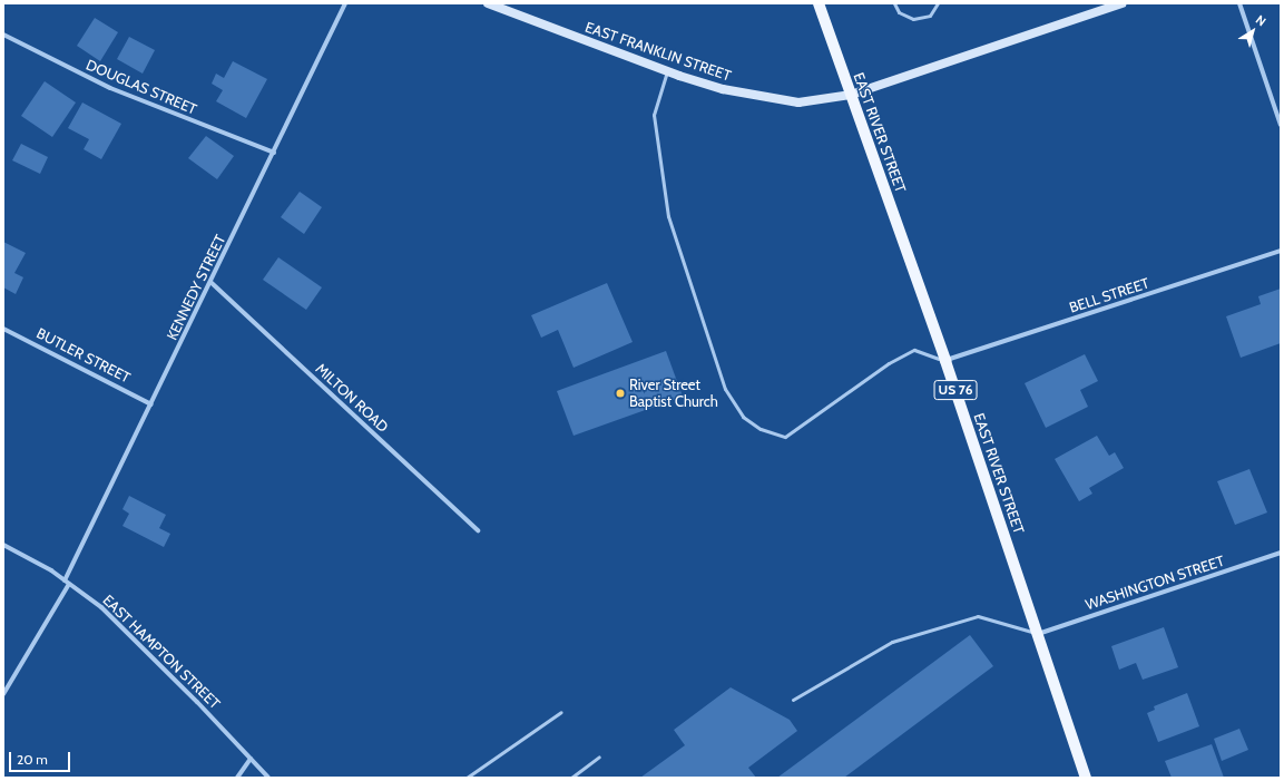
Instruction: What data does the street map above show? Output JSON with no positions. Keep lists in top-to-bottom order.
{
  "streets": {
    "main road": ["EAST RIVER STREET", "US 76"],
    "street": [
      "EAST FRANKLIN STREET",
      "DOUGLAS STREET",
      "KENNEDY STREET",
      "BELL STREET",
      "BUTLER STREET",
      "MILTON ROAD",
      "WASHINGTON STREET",
      "EAST HAMPTON STREET"
    ]
  },
  "crossings": [
    ["EAST FRANKLIN STREET", "EAST RIVER STREET"],
    ["DOUGLAS STREET", "KENNEDY STREET"],
    ["EAST RIVER STREET", "BELL STREET"],
    ["EAST RIVER STREET", "WASHINGTON STREET"],
    ["KENNEDY STREET", "BUTLER STREET"],
    ["KENNEDY STREET", "MILTON ROAD"],
    ["KENNEDY STREET", "EAST HAMPTON STREET"]
  ],
  "places": ["River Street Baptist Church"],
  "scale_bar": "20 m",
  "north": "top right"
}
